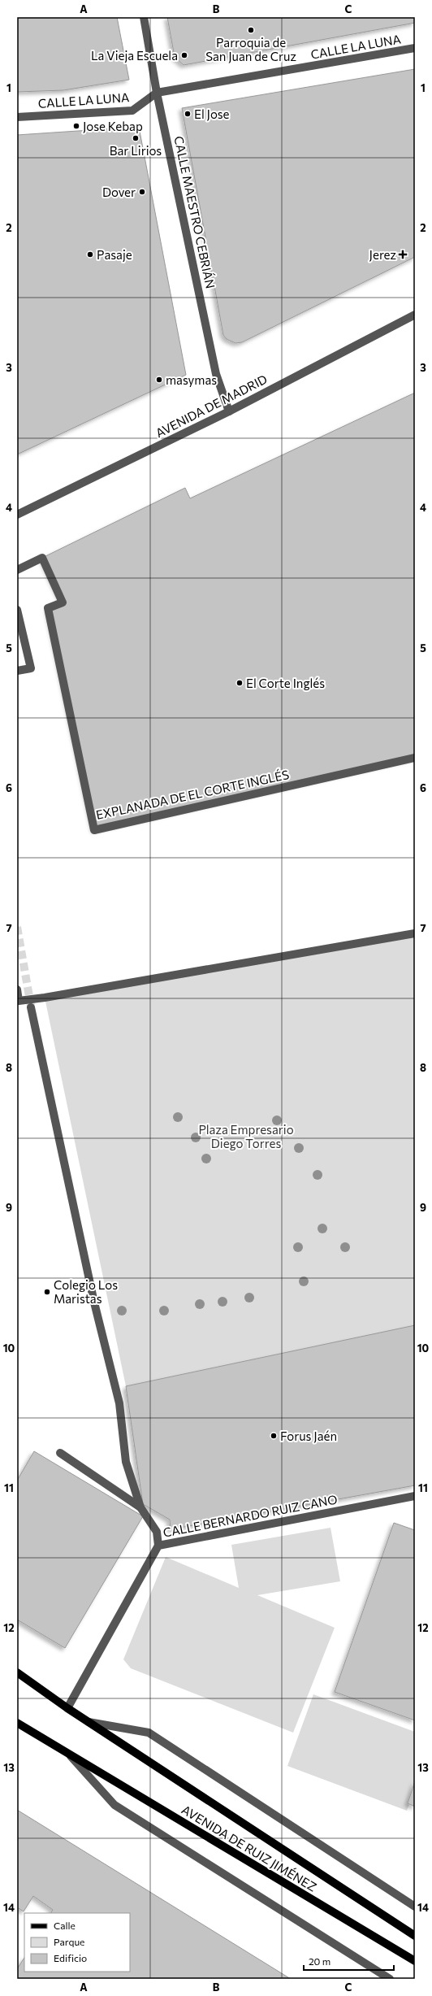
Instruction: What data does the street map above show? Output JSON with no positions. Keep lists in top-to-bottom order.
{
  "streets": {
    "main road": ["AVENIDA DE RUIZ JIMÉNEZ"],
    "street": [
      "CALLE LA LUNA",
      "CALLE MAESTRO CEBRIÁN",
      "AVENIDA DE MADRID",
      "EXPLANADA DE EL CORTE INGLÉS",
      "CALLE BERNARDO RUIZ CANO"
    ]
  },
  "crossings": [
    ["CALLE LA LUNA", "CALLE MAESTRO CEBRIÁN"],
    ["CALLE MAESTRO CEBRIÁN", "AVENIDA DE MADRID"],
    ["CALLE BERNARDO RUIZ CANO", "AVENIDA DE RUIZ JIMÉNEZ"]
  ],
  "parks": ["Plaza Empresario Diego Torres"],
  "places": {
    "other": [
      "Parroquia de San Juan de Cruz",
      "La Vieja Escuela",
      "El Jose",
      "Jose Kebap",
      "Bar Lirios",
      "Dover",
      "Pasaje",
      "masymas",
      "El Corte Inglés",
      "Colegio Los Maristas",
      "Forus Jaén"
    ],
    "health": ["Jerez"]
  },
  "legend": ["Calle", "Parque", "Edificio"],
  "scale_bar": "20 m",
  "grid": {
    "columns": ["A", "B", "C"],
    "rows": [
      "1",
      "2",
      "3",
      "4",
      "5",
      "6",
      "7",
      "8",
      "9",
      "10",
      "11",
      "12",
      "13",
      "14"
    ]
  }
}
